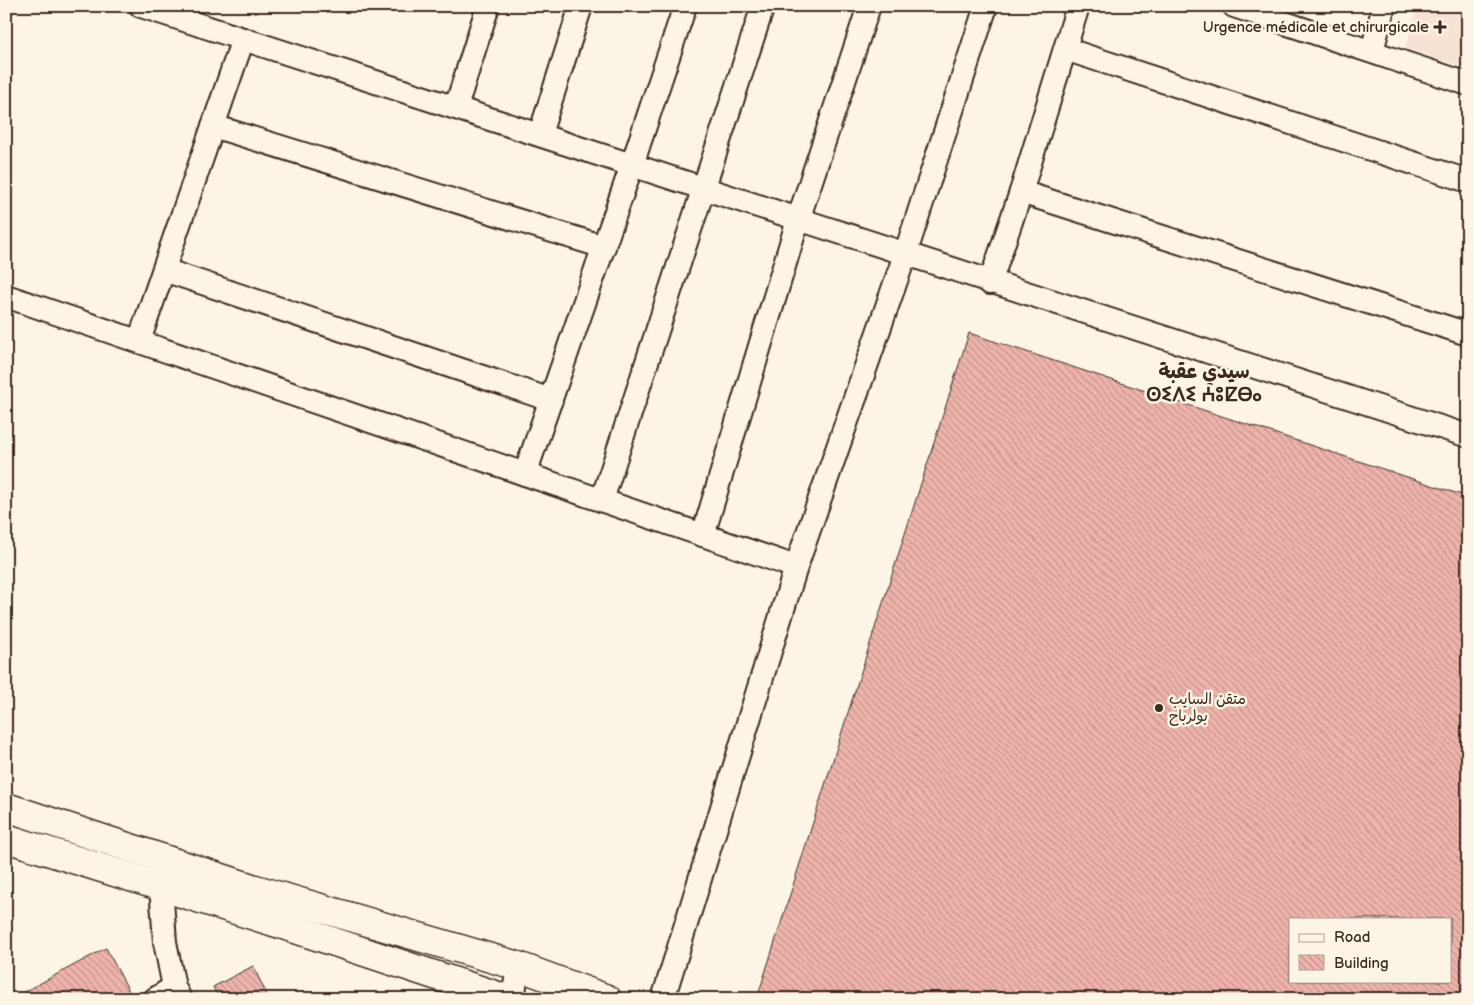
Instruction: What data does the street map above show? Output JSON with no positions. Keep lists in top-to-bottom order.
{
  "districts": ["سيدي عقبة ⵙⵉⴷⵉ ⵄⵓⵇⴱⴰ"],
  "places": {
    "health": ["Urgence médicale et chirurgicale"],
    "other": ["متقن السايب بولرباح"]
  },
  "legend": ["Road", "Building"]
}
